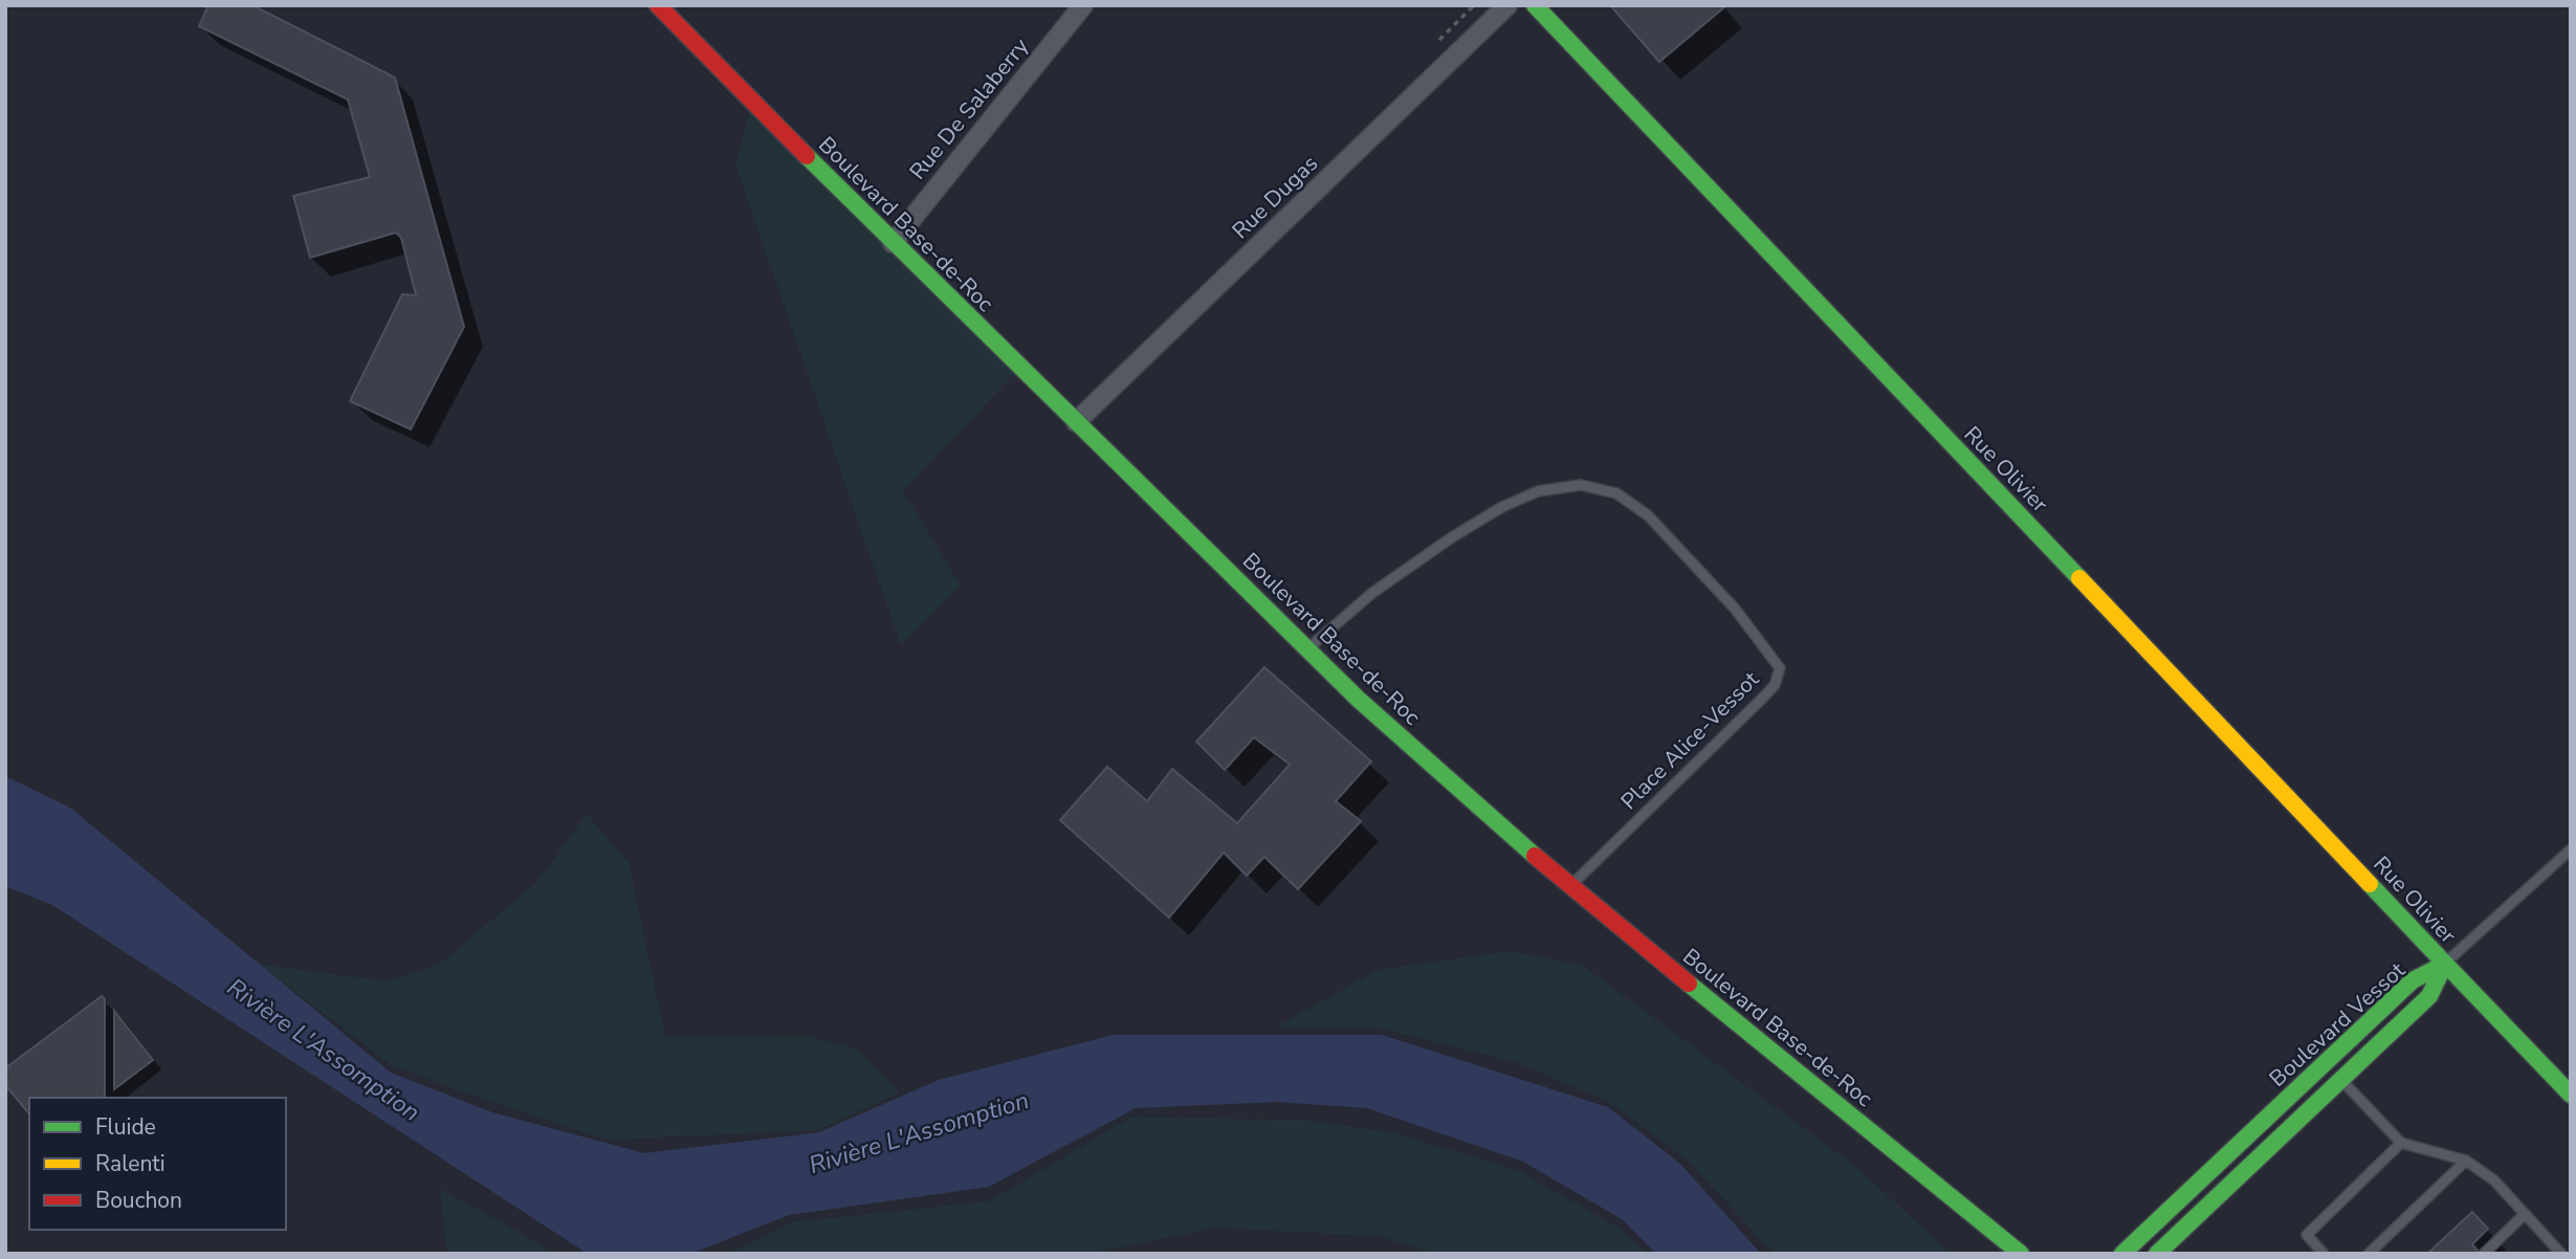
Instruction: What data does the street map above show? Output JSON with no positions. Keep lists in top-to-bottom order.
{
  "streets": {
    "main road": ["Boulevard Base-de-Roc", "Rue Olivier", "Boulevard Vessot"],
    "street": ["Rue De Salaberry", "Rue Dugas"],
    "lane": ["Place Alice-Vessot"]
  },
  "crossings": [
    ["Rue De Salaberry", "Boulevard Base-de-Roc"],
    ["Rue Dugas", "Boulevard Base-de-Roc"],
    ["Boulevard Base-de-Roc", "Place Alice-Vessot"],
    ["Rue Olivier", "Boulevard Vessot"]
  ],
  "water": ["Rivière L'Assomption"],
  "legend": ["Fluide", "Ralenti", "Bouchon"]
}
